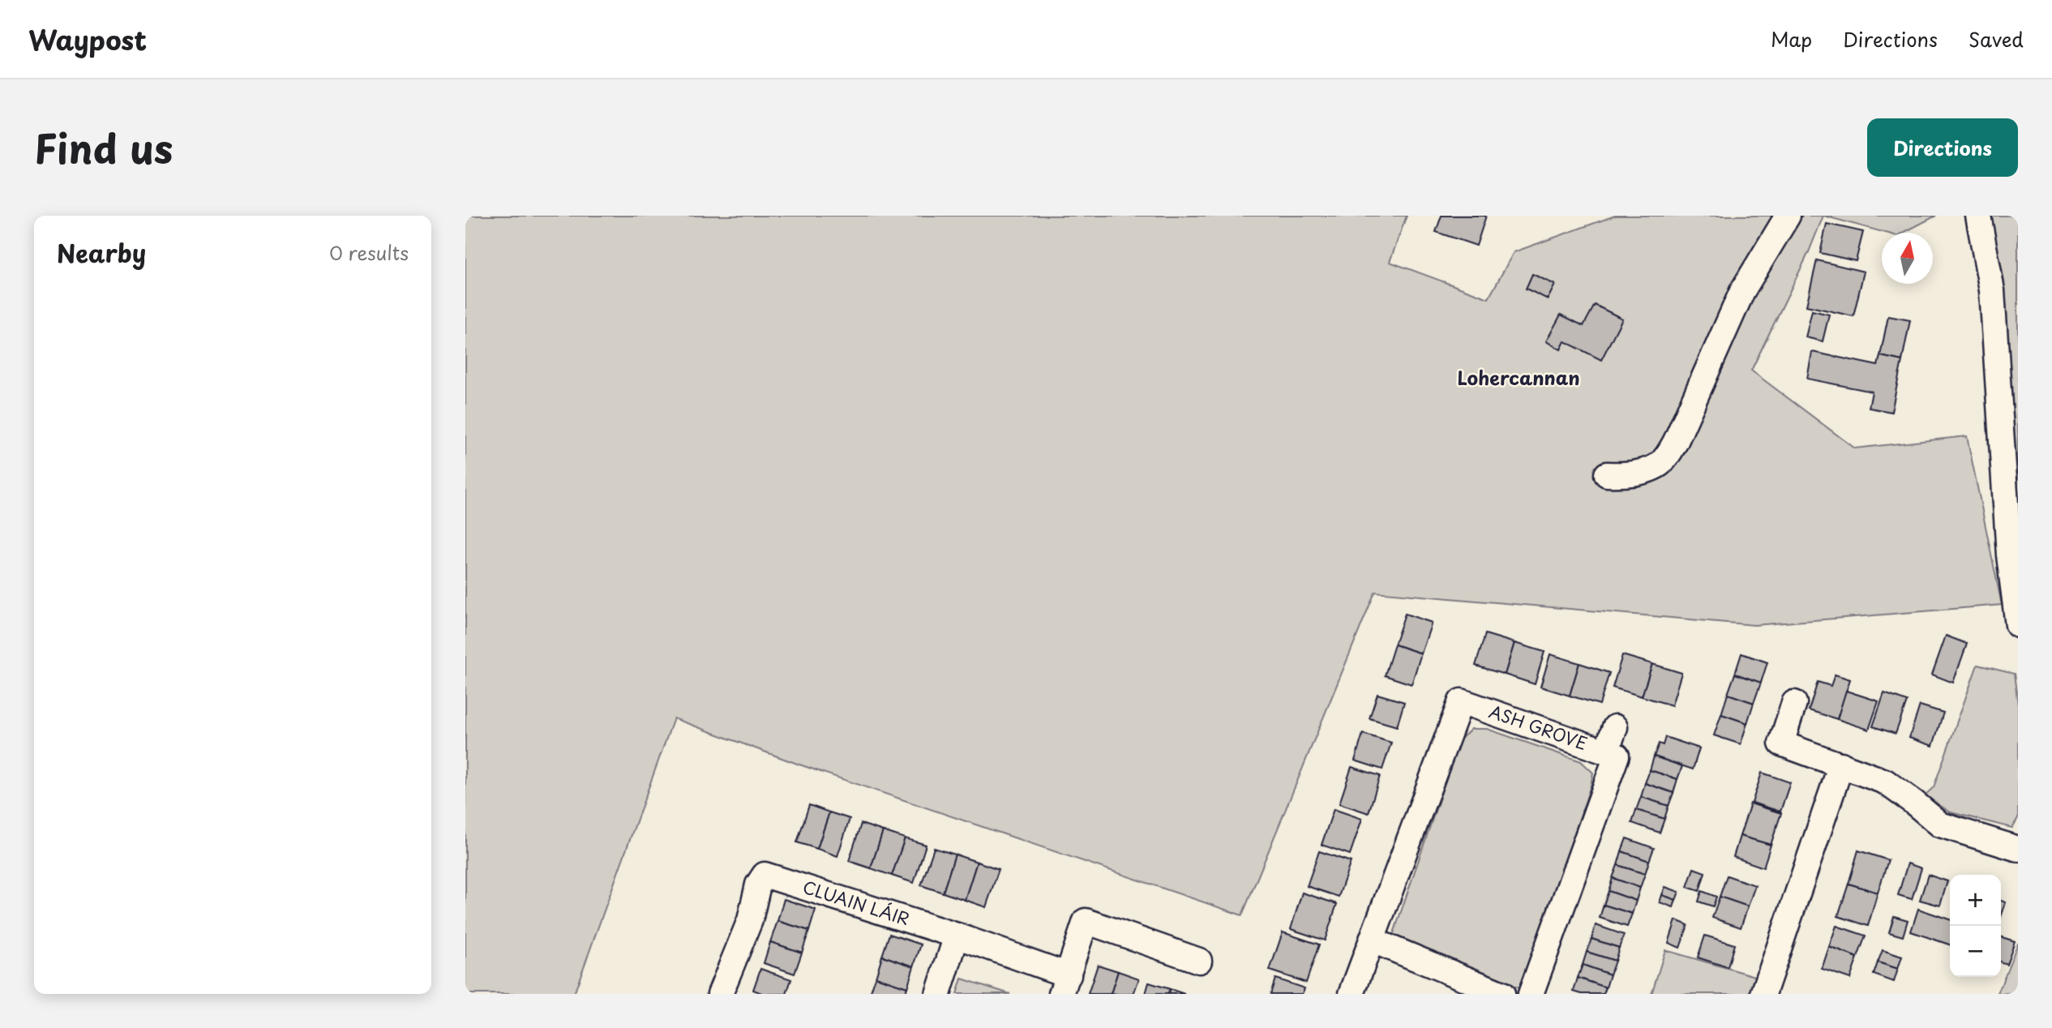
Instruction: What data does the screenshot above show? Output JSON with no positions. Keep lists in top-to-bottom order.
{
  "streets": {
    "street": ["ASH GROVE", "CLUAIN LÁIR"]
  },
  "districts": ["Lohercannan"],
  "north": "top",
  "page": {
    "header": "Waypost",
    "nav": ["Map", "Directions", "Saved"],
    "title": "Find us",
    "buttons": "Directions",
    "heading": ["Nearby", "0 results"],
    "map_buttons": ["+", "−"]
  }
}
